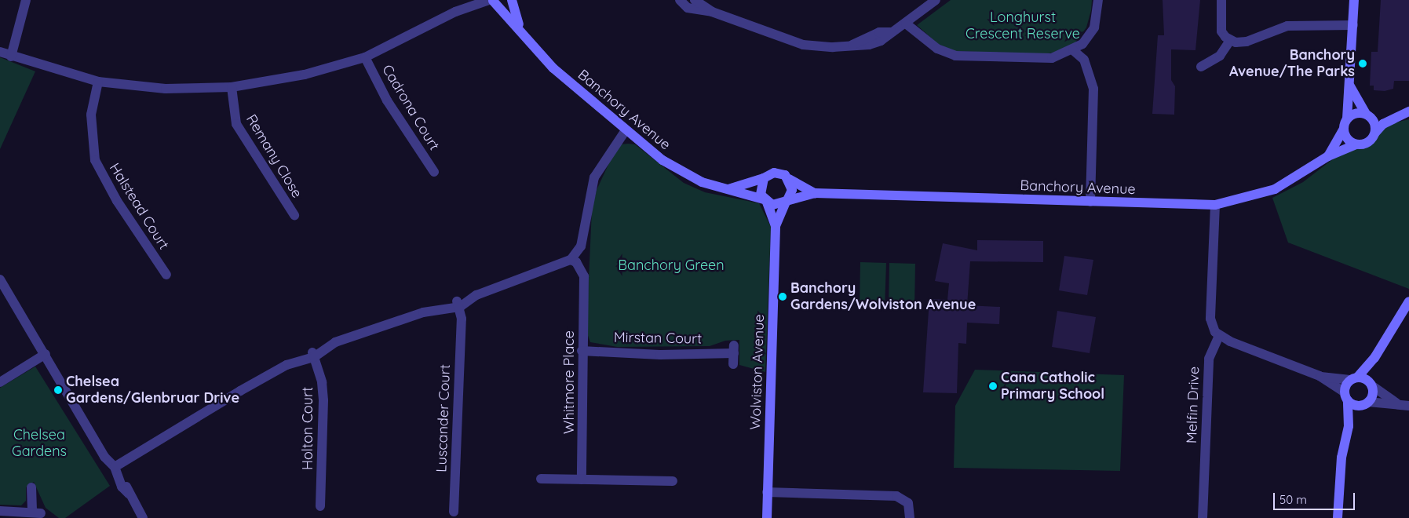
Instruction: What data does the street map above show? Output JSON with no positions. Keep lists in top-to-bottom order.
{
  "streets": {
    "street": [
      "Cadrona Court",
      "Banchory Avenue",
      "Remany Close",
      "Halstead Court",
      "Mirstan Court",
      "Wolviston Avenue",
      "Whitmore Place",
      "Melfin Drive",
      "Luscander Court",
      "Holton Court"
    ]
  },
  "crossings": [
    ["Banchory Avenue", "Wolviston Avenue"],
    ["Mirstan Court", "Whitmore Place"]
  ],
  "parks": ["Longhurst Crescent Reserve", "Banchory Green", "Chelsea Gardens"],
  "places": [
    "Banchory Avenue/The Parks",
    "Banchory Gardens/Wolviston Avenue",
    "Cana Catholic Primary School",
    "Chelsea Gardens/Glenbruar Drive"
  ],
  "scale_bar": "50 m"
}
